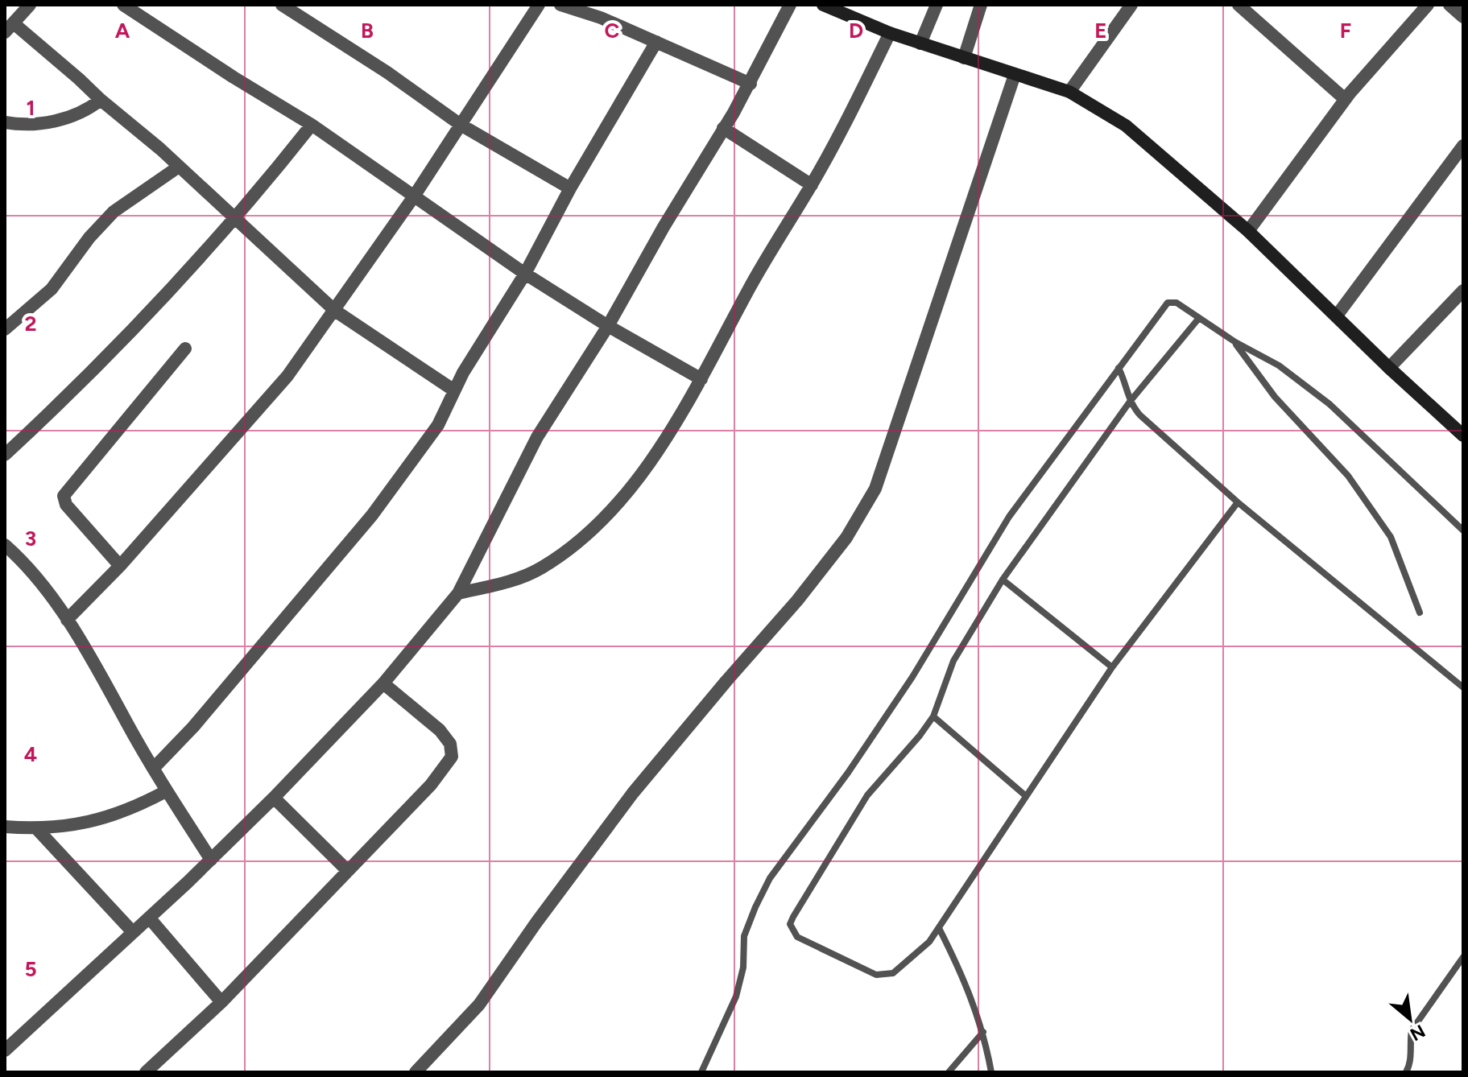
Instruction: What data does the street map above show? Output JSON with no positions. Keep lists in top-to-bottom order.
{
  "north": "bottom right",
  "grid": {
    "columns": [
      "A",
      "B",
      "C",
      "D",
      "E",
      "F"
    ],
    "rows": [
      "1",
      "2",
      "3",
      "4",
      "5"
    ]
  }
}
